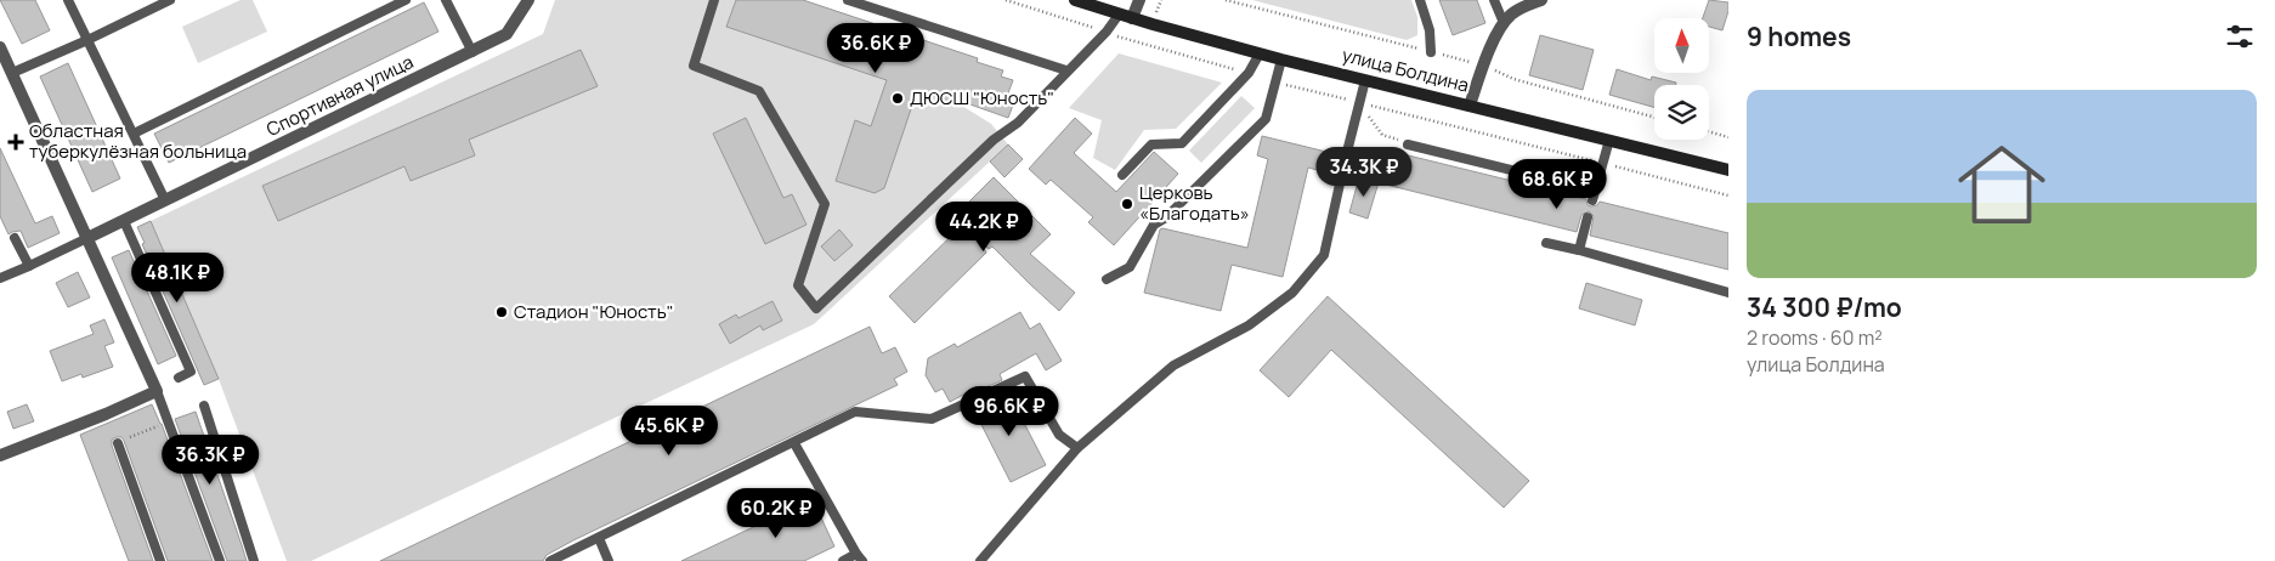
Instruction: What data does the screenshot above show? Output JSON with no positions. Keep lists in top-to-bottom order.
{
  "streets": {
    "main road": ["улица Болдина"],
    "street": ["Спортивная улица"]
  },
  "places": {
    "other": ["ДЮСШ \"Юность\"", "Церковь «Благодать»", "Стадион \"Юность\""],
    "health": ["Областная туберкулёзная больница"]
  },
  "north": "top",
  "page": {
    "heading": "9 homes",
    "price": [
      "36.6K ₽",
      "34.3K ₽",
      "68.6K ₽",
      "44.2K ₽",
      "48.1K ₽",
      "96.6K ₽",
      "45.6K ₽",
      "36.3K ₽",
      "60.2K ₽"
    ],
    "list": [
      {
        "name": "34 300 ₽/mo",
        "note": "2 rooms · 60 m² · улица Болдина"
      }
    ]
  }
}
